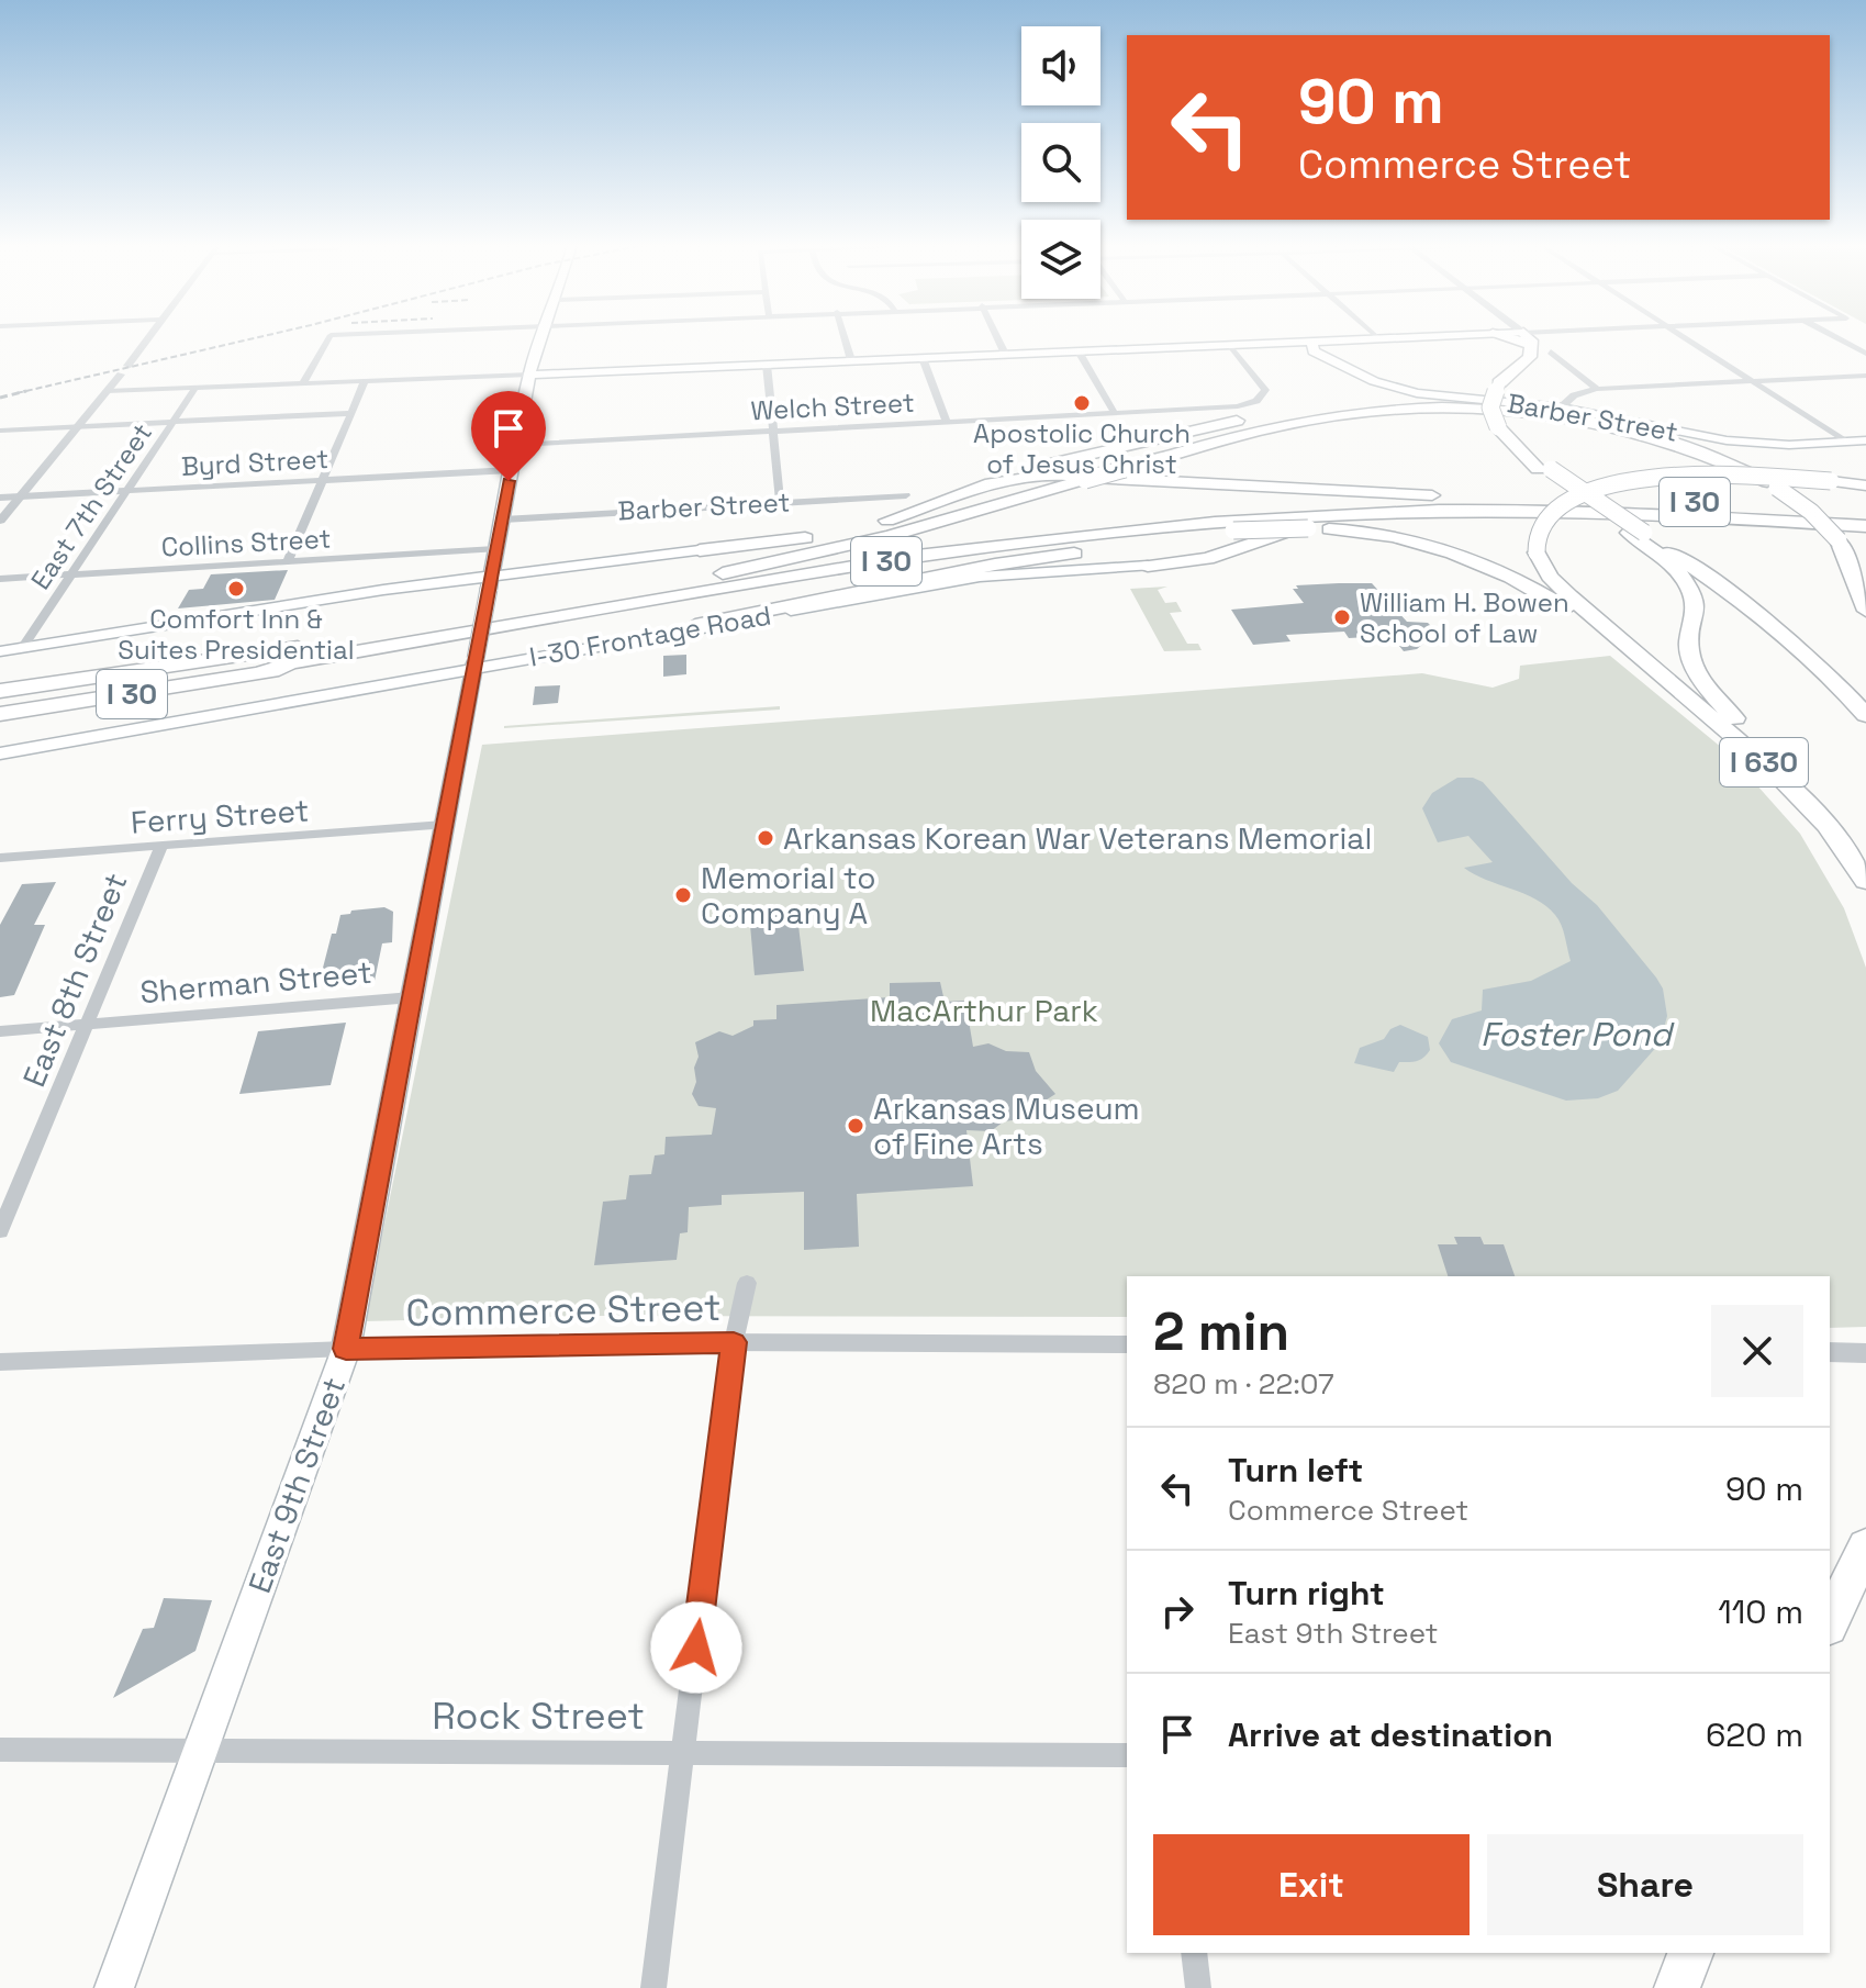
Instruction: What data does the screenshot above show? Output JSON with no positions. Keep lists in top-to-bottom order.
{
  "streets": {
    "highway": ["I 30", "I 630"],
    "main road": ["Barber Street", "I-30 Frontage Road", "East 9th Street"],
    "street": [
      "Welch Street",
      "Byrd Street",
      "East 7th Street",
      "Collins Street",
      "Ferry Street",
      "East 8th Street",
      "Sherman Street",
      "Commerce Street",
      "Rock Street"
    ]
  },
  "crossings": [
    ["Welch Street", "East 9th Street"],
    ["Barber Street", "East 9th Street"],
    ["Byrd Street", "East 7th Street"],
    ["Byrd Street", "East 9th Street"],
    ["East 7th Street", "Collins Street"],
    ["Collins Street", "East 9th Street"],
    ["I-30 Frontage Road", "East 9th Street"],
    ["Ferry Street", "East 8th Street"],
    ["Ferry Street", "East 9th Street"],
    ["East 8th Street", "Sherman Street"],
    ["Sherman Street", "East 9th Street"],
    ["Commerce Street", "East 9th Street"],
    ["East 9th Street", "Rock Street"]
  ],
  "water": ["Foster Pond"],
  "parks": ["MacArthur Park"],
  "places": [
    "Apostolic Church of Jesus Christ",
    "Comfort Inn & Suites Presidential",
    "William H. Bowen School of Law",
    "Arkansas Korean War Veterans Memorial",
    "Memorial to Company A",
    "Arkansas Museum of Fine Arts"
  ],
  "page": {
    "turn": ["90 m", "Commerce Street"],
    "heading": ["2 min", "820 m · 22:07"],
    "list": [
      {
        "name": "Turn left",
        "note": "Commerce Street",
        "value": "90 m"
      },
      {
        "name": "Turn right",
        "note": "East 9th Street",
        "value": "110 m"
      },
      {
        "name": "Arrive at destination",
        "value": "620 m"
      }
    ],
    "buttons": ["Exit", "Share"]
  }
}
